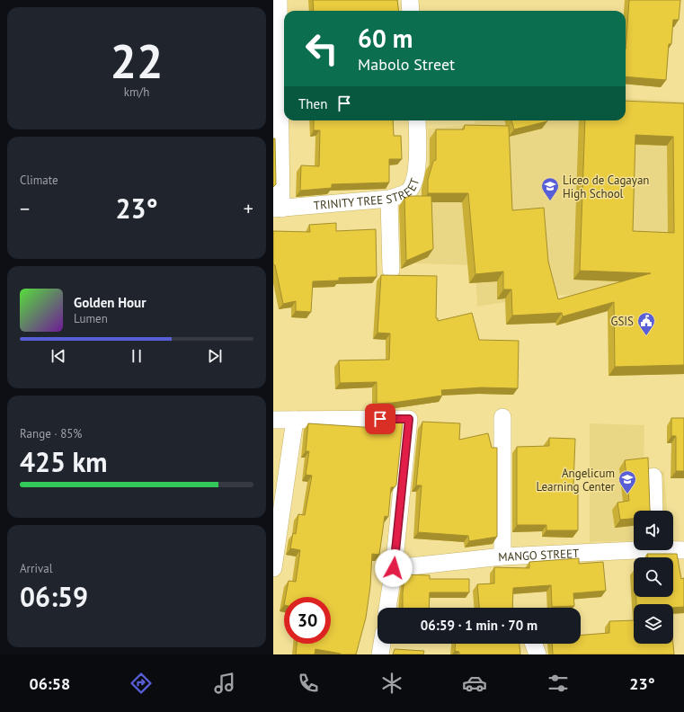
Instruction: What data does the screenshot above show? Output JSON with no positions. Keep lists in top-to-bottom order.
{
  "streets": {
    "street": ["TRINITY TREE STREET", "MANGO STREET"]
  },
  "places": {
    "school or university": ["Liceo de Cagayan High School", "Angelicum Learning Center"],
    "public building": ["GSIS"]
  },
  "page": {
    "tile": [
      ["22", "km/h"],
      "Climate",
      ["Range · 85%", "425 km"],
      ["Arrival", "06:59"]
    ],
    "turn": ["60 m", "Mabolo Street"],
    "then": "Then",
    "heat": ["−", "23°", "+"],
    "song": ["Golden Hour", "Lumen"],
    "limit": "30",
    "trip": "06:59 · 1 min · 70 m",
    "tabs": ["06:58", "23°"]
  }
}
